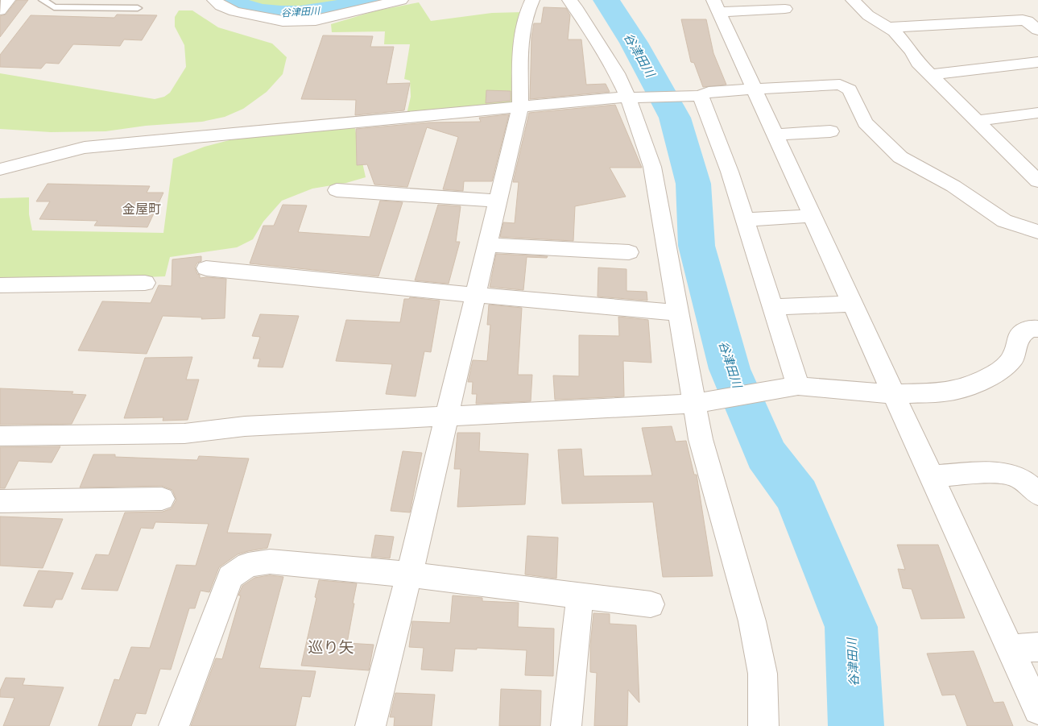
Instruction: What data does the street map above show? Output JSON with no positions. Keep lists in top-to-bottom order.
{
  "districts": ["金屋町", "巡り矢"],
  "water": ["谷津田川"]
}
